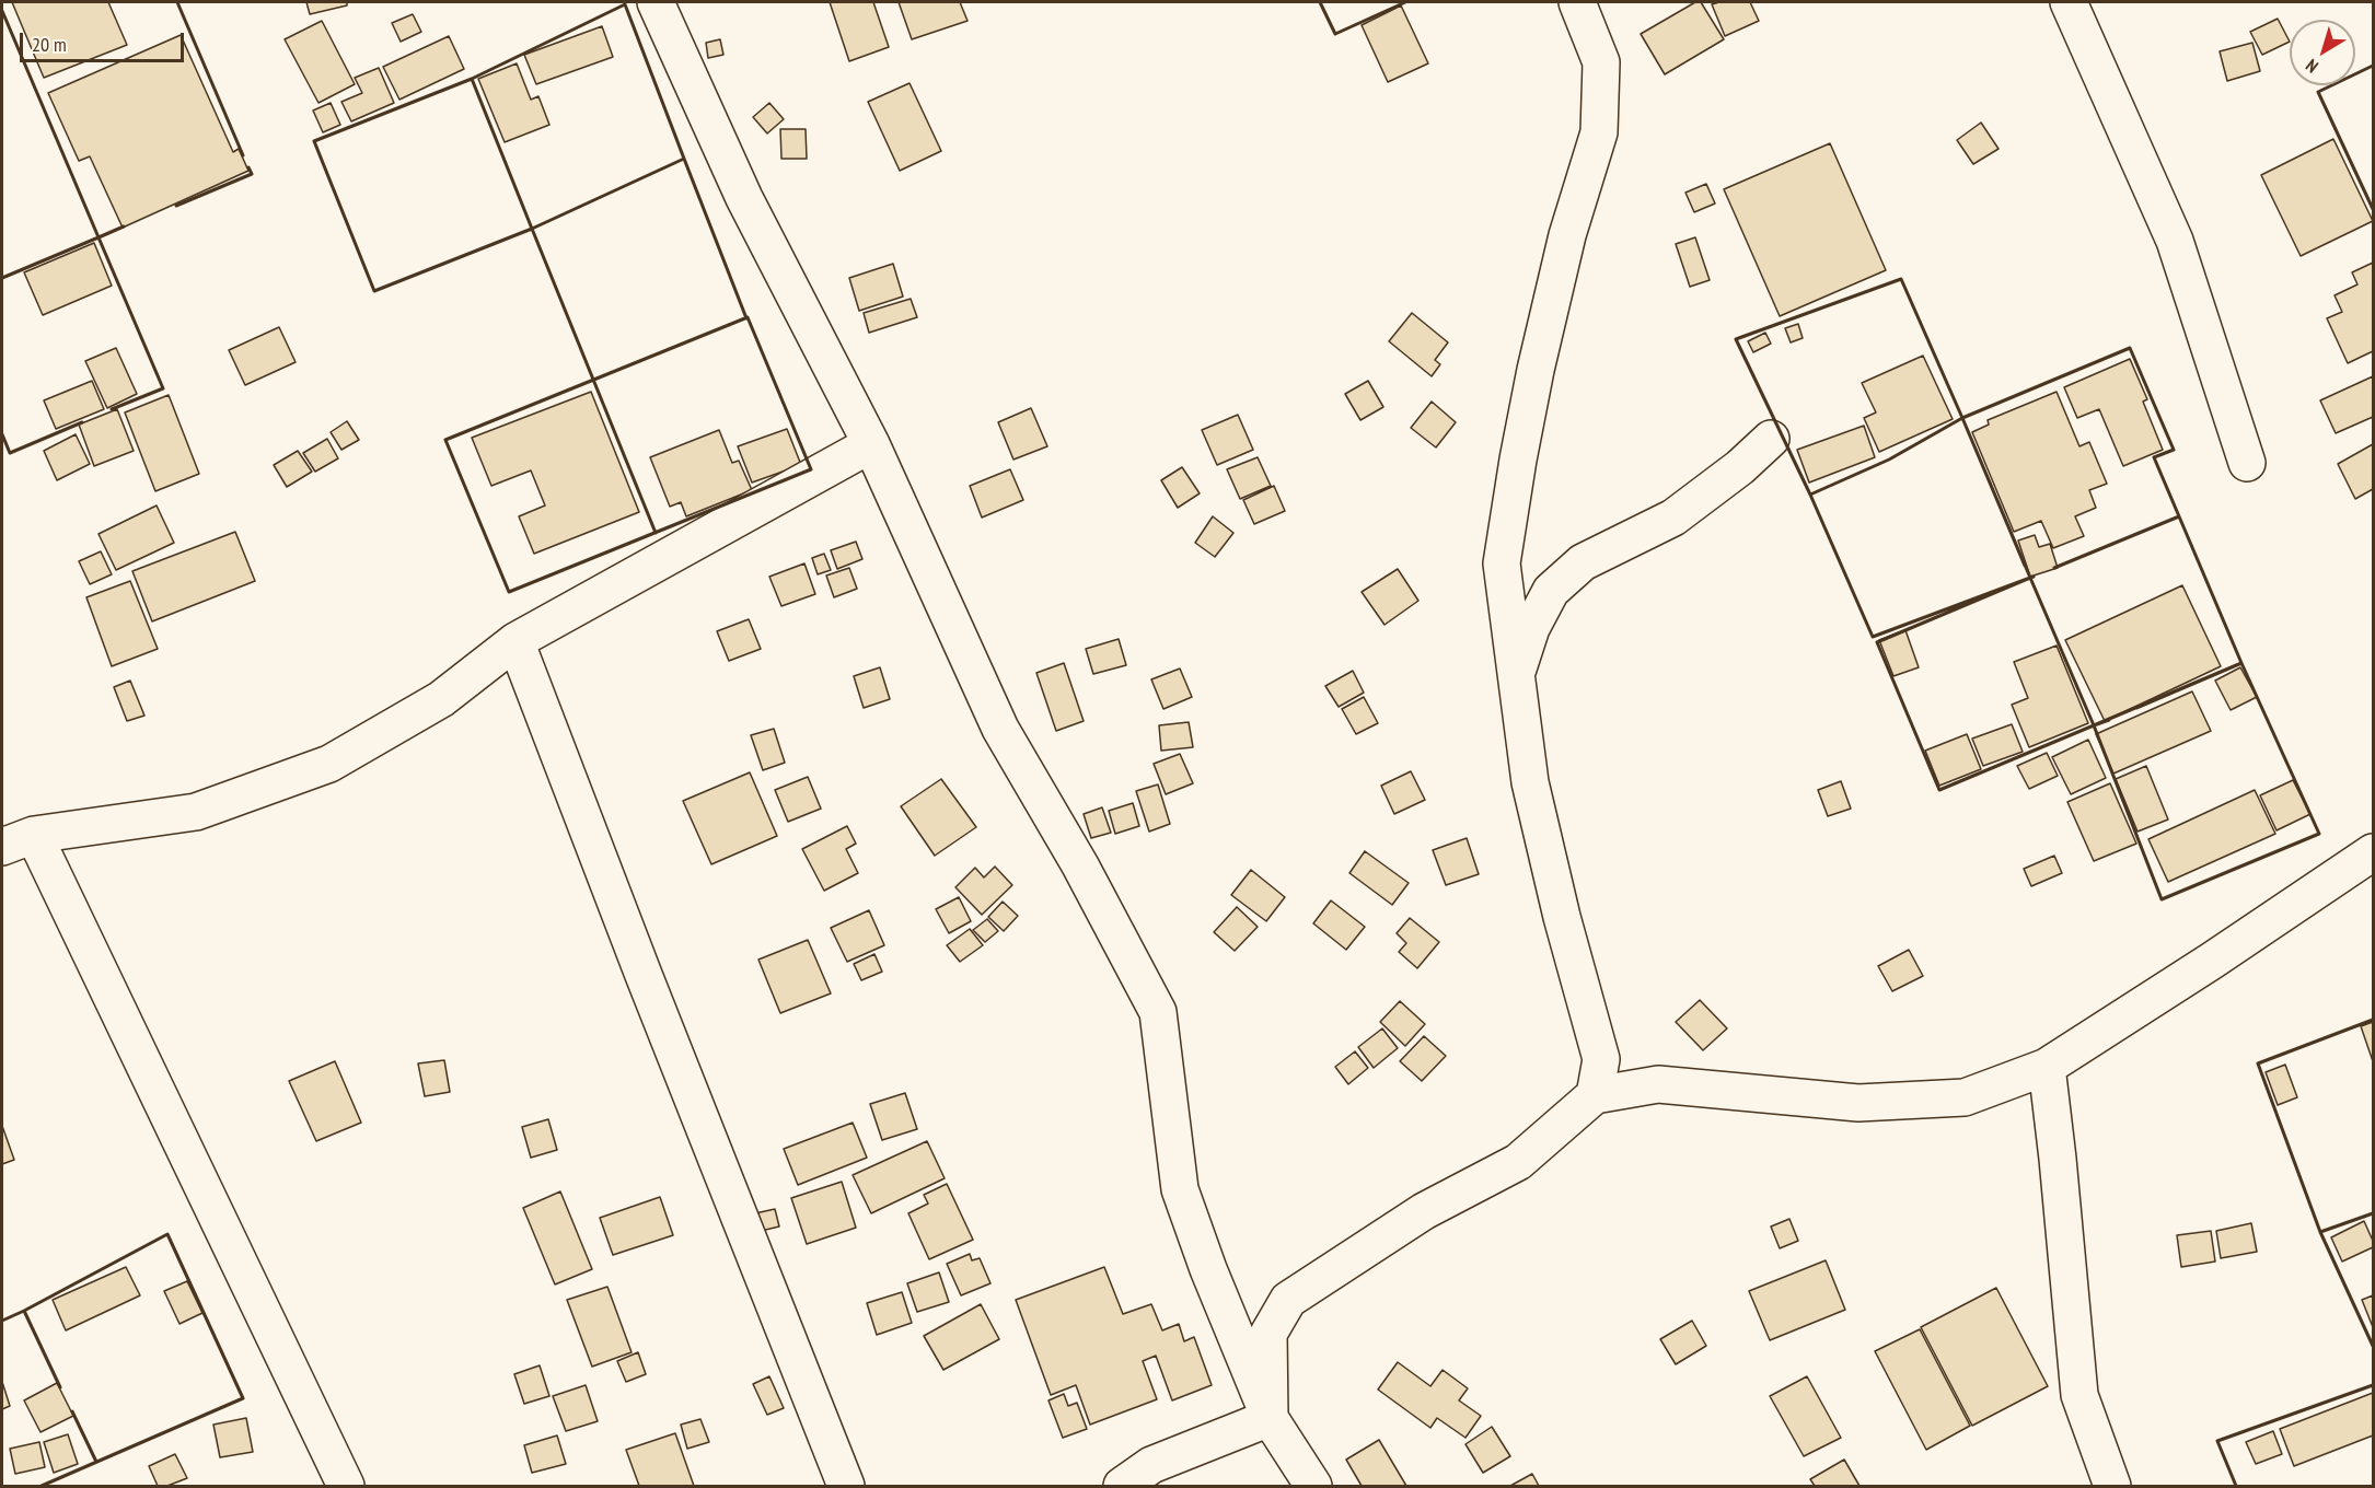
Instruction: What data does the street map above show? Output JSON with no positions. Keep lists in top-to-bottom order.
{
  "scale_bar": "20 m",
  "north": "bottom left"
}
